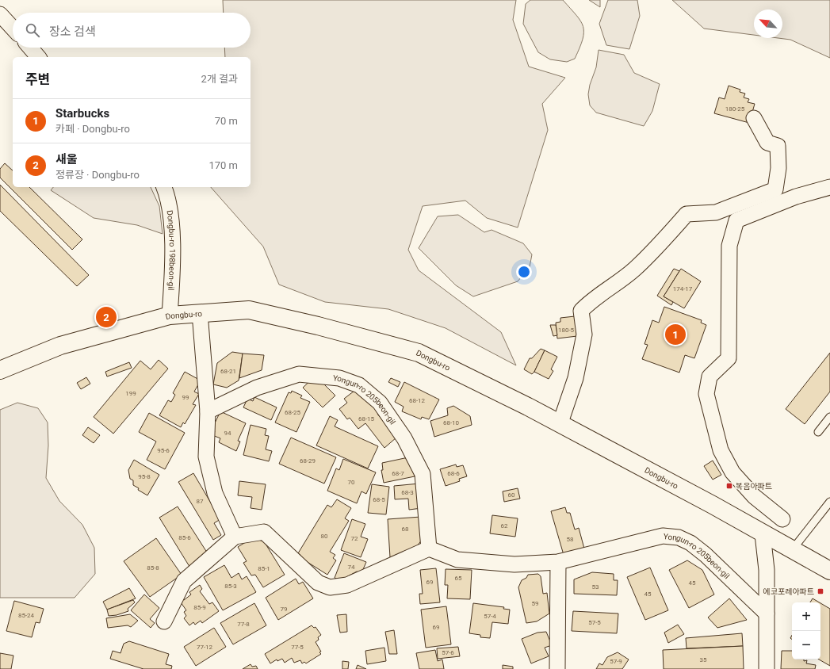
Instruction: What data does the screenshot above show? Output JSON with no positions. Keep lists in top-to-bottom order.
{
  "streets": {
    "main road": ["Dongbu-ro"],
    "street": ["Dongbu-ro 198beon-gil", "Yongun-ro 205beon-gil"]
  },
  "crossings": [
    ["Dongbu-ro 198beon-gil", "Dongbu-ro"]
  ],
  "places": {
    "transit": ["복음아파트", "에코포레아파트"]
  },
  "house_numbers": [
    "180-25",
    "174-17",
    "180-5",
    "68-21",
    "199",
    "99",
    "68-12",
    "68-25",
    "68-15",
    "68-10",
    "94",
    "95-6",
    "68-29",
    "68-7",
    "68-6",
    "95-8",
    "70",
    "68-3",
    "60",
    "68-5",
    "87",
    "62",
    "68",
    "80",
    "85-6",
    "72",
    "58",
    "74",
    "85-8",
    "85-1",
    "65",
    "69",
    "45",
    "85-3",
    "53",
    "45",
    "59",
    "85-9",
    "79",
    "85-24",
    "57-4",
    "57-5",
    "77-8",
    "69",
    "77-12",
    "77-5",
    "57-6",
    "35",
    "57-9"
  ],
  "north": "top left",
  "page": {
    "search": "장소 검색",
    "heading": ["주변", "2개 결과"],
    "list": [
      {
        "mark": "1",
        "name": "Starbucks",
        "note": "카페 · Dongbu-ro",
        "value": "70 m"
      },
      {
        "mark": "2",
        "name": "새울",
        "note": "정류장 · Dongbu-ro",
        "value": "170 m"
      }
    ],
    "pins": ["2", "1"],
    "map_buttons": ["+", "−"]
  }
}
